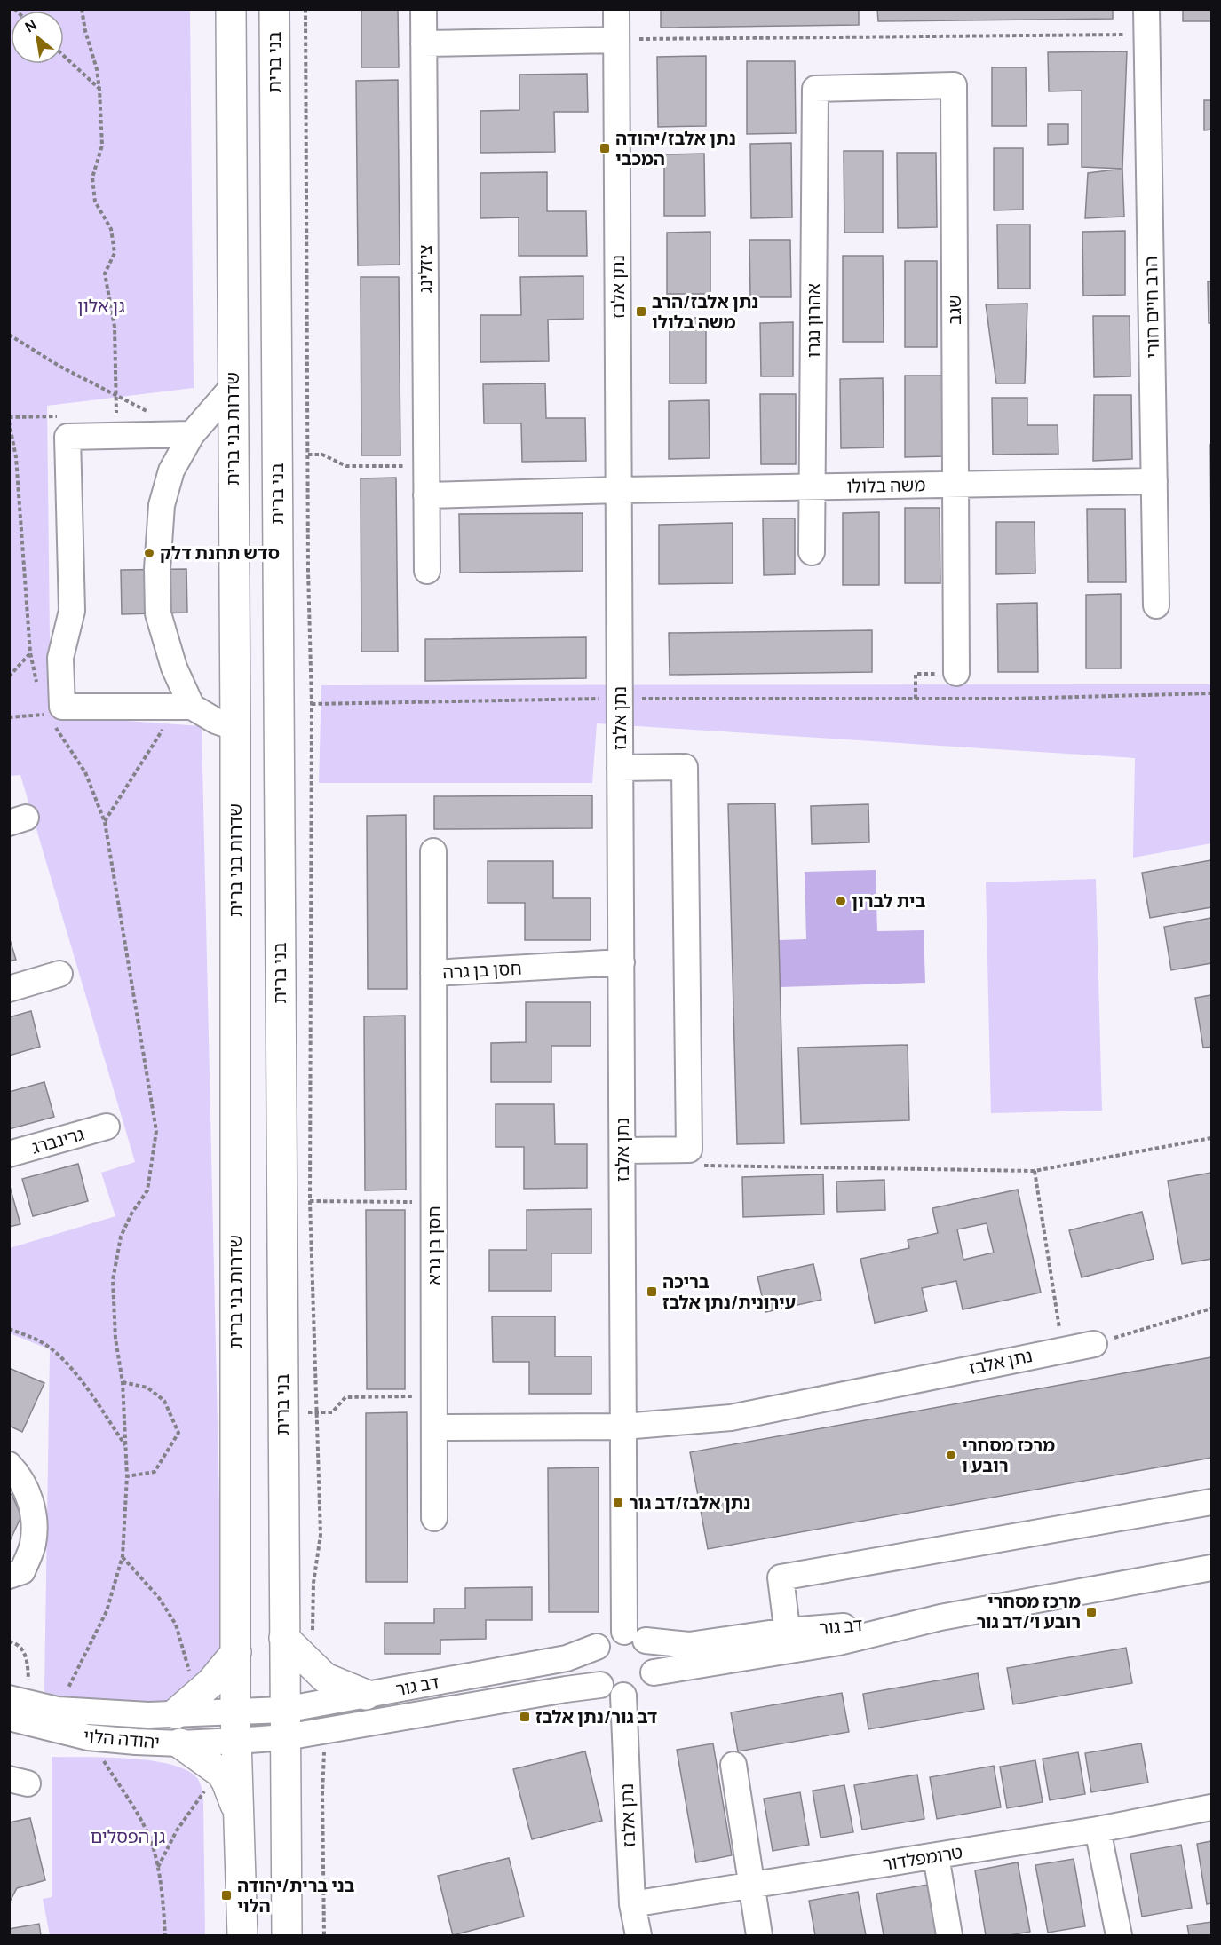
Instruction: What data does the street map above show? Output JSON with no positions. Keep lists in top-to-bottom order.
{
  "streets": {
    "main road": ["בני ברית", "שדרות בני ברית"],
    "street": [
      "ציזלינג",
      "נתן אלבז",
      "הרב חיים חורי",
      "שגב",
      "אהרון נגרו",
      "משה בלולו",
      "חסן בן גרה",
      "גרינברג",
      "חסן בן גרא",
      "דב גור",
      "יהודה הלוי",
      "טרומפלדור"
    ]
  },
  "crossings": [
    ["בני ברית", "דב גור"],
    ["נתן אלבז", "משה בלולו"],
    ["נתן אלבז", "חסן בן גרה"],
    ["נתן אלבז", "חסן בן גרא"],
    ["נתן אלבז", "דב גור"],
    ["נתן אלבז", "טרומפלדור"],
    ["הרב חיים חורי", "משה בלולו"],
    ["שגב", "אהרון נגרו"],
    ["שגב", "משה בלולו"],
    ["אהרון נגרו", "משה בלולו"],
    ["שדרות בני ברית", "דב גור"],
    ["שדרות בני ברית", "יהודה הלוי"],
    ["חסן בן גרה", "חסן בן גרא"],
    ["דב גור", "יהודה הלוי"]
  ],
  "parks": ["גן אלון", "גן הפסלים"],
  "places": {
    "transit": [
      "נתן אלבז/יהודה המכבי",
      "נתן אלבז/הרב משה בלולו",
      "בריכה עירונית/נתן אלבז",
      "נתן אלבז/דב גור",
      "מרכז מסחרי רובע ו׳/דב גור",
      "דב גור/נתן אלבז",
      "בני ברית/יהודה הלוי"
    ],
    "other": ["סדש תחנת דלק", "בית לברון", "מרכז מסחרי רובע ו"]
  },
  "north": "top left"
}
